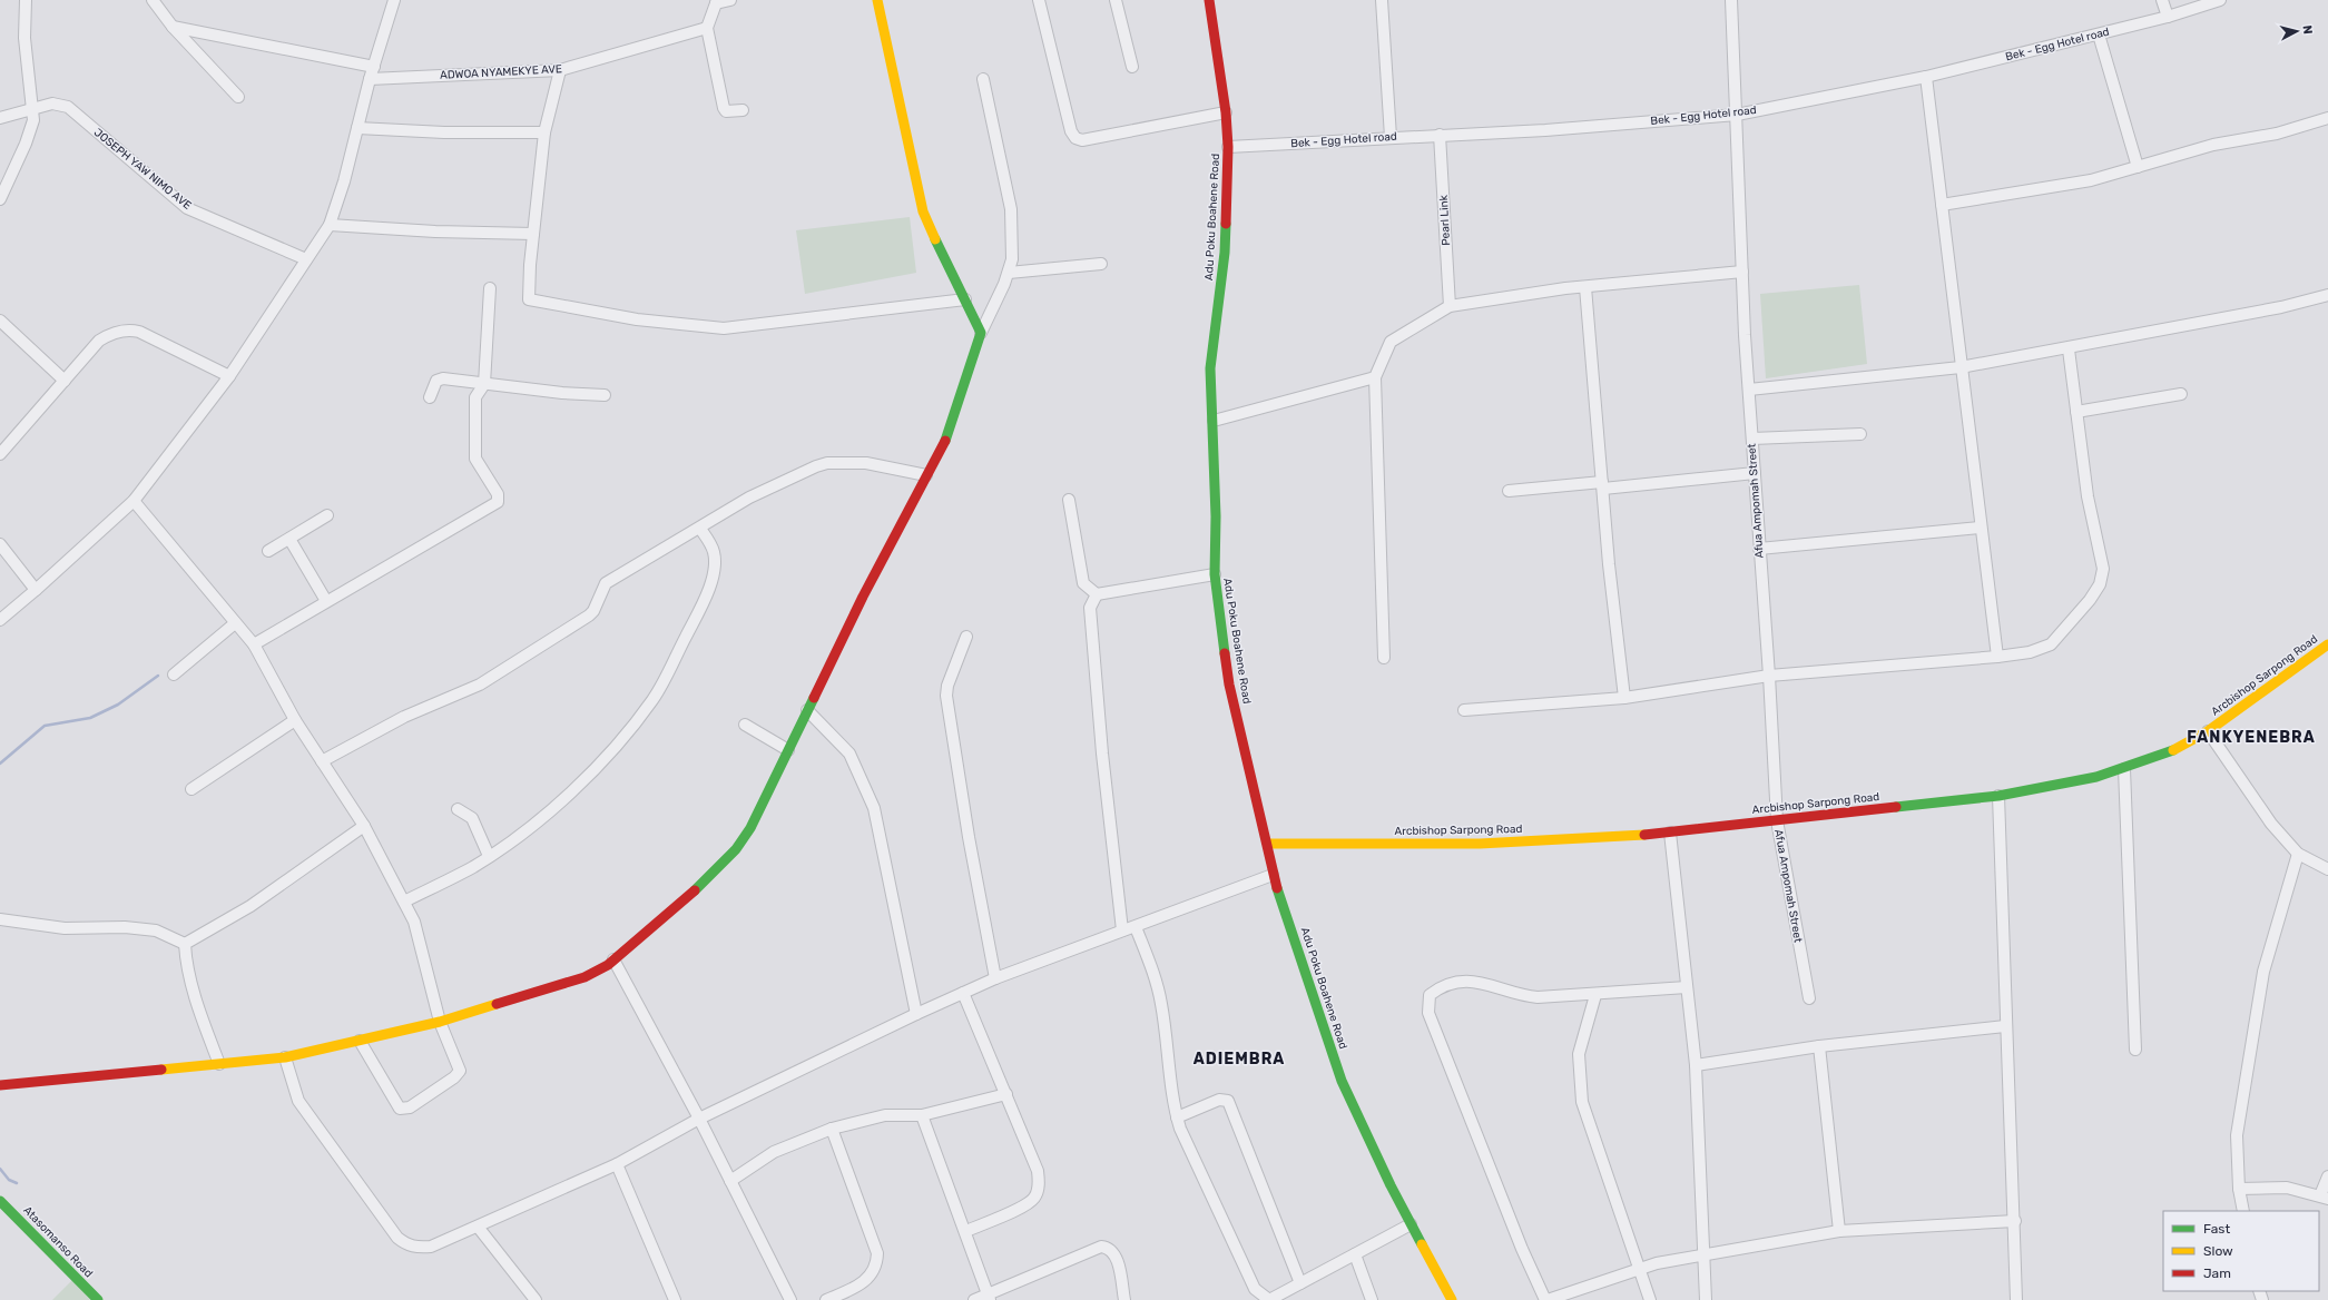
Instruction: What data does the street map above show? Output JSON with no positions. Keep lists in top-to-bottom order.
{
  "streets": {
    "street": [
      "Bek - Egg Hotel road",
      "ADWOA NYAMEKYE AVE",
      "JOSEPH YAW NIMO AVE",
      "Adu Poku Boahene Road",
      "Pearl Link",
      "Afua Ampomah Street",
      "Arcbishop Sarpong Road",
      "Atasomanso Road"
    ]
  },
  "crossings": [
    ["Bek - Egg Hotel road", "Adu Poku Boahene Road"],
    ["Bek - Egg Hotel road", "Pearl Link"],
    ["Bek - Egg Hotel road", "Afua Ampomah Street"],
    ["Adu Poku Boahene Road", "Arcbishop Sarpong Road"],
    ["Afua Ampomah Street", "Arcbishop Sarpong Road"]
  ],
  "districts": ["FANKYENEBRA", "ADIEMBRA"],
  "legend": ["Fast", "Slow", "Jam"],
  "north": "right"
}
